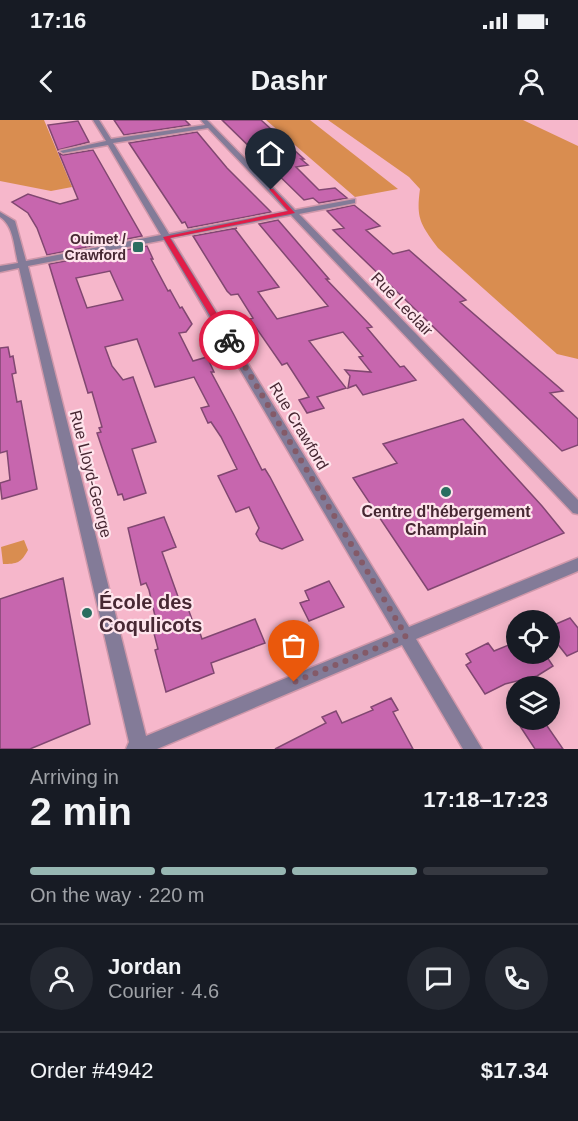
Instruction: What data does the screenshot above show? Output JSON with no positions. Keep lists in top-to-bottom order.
{
  "streets": {
    "street": ["Rue Leclair", "Rue Crawford", "Rue Lloyd-George"]
  },
  "places": {
    "transit": ["Ouimet / Crawford"],
    "other": ["Centre d'hébergement Champlain", "École des Coqulicots"]
  },
  "page": {
    "status": "17:16",
    "header": "Dashr",
    "heading": ["2 min", "Arriving in", "17:18–17:23"],
    "panel": [
      "Jordan",
      "Courier · 4.6",
      "Order #4942",
      "$17.34"
    ],
    "bar": "On the way · 220 m"
  }
}
